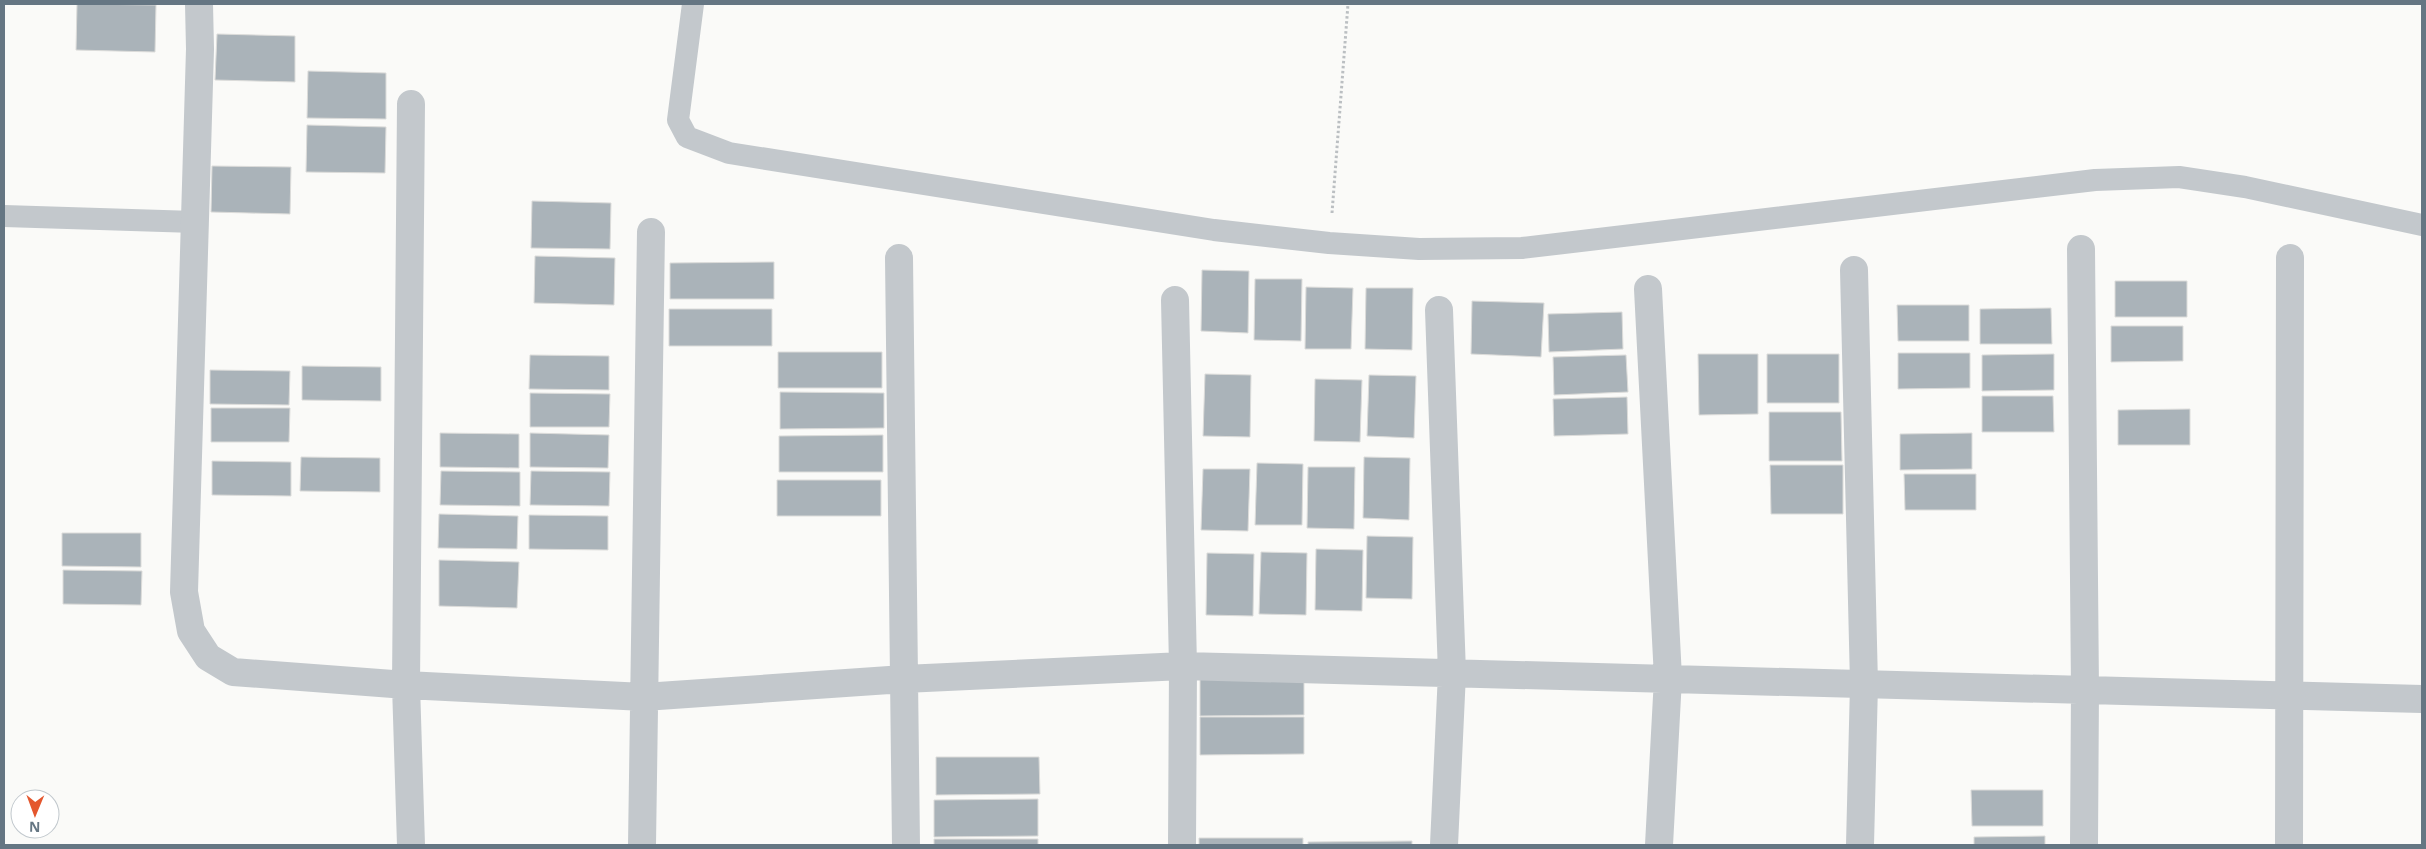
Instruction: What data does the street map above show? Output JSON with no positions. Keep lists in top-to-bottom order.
{
  "north": "bottom"
}
